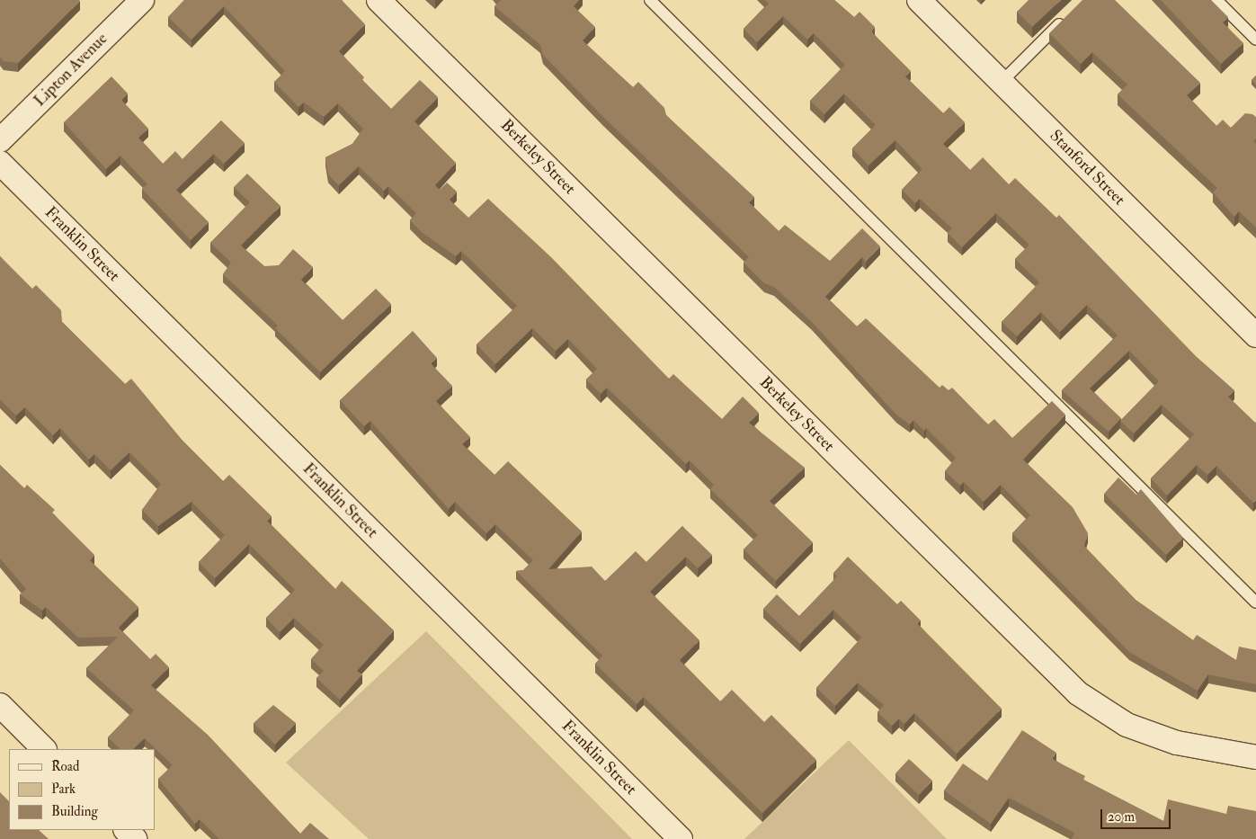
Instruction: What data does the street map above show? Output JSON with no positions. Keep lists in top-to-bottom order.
{
  "streets": {
    "street": [
      "Lipton Avenue",
      "Berkeley Street",
      "Stanford Street",
      "Franklin Street"
    ]
  },
  "legend": ["Road", "Park", "Building"],
  "scale_bar": "20 m"
}
